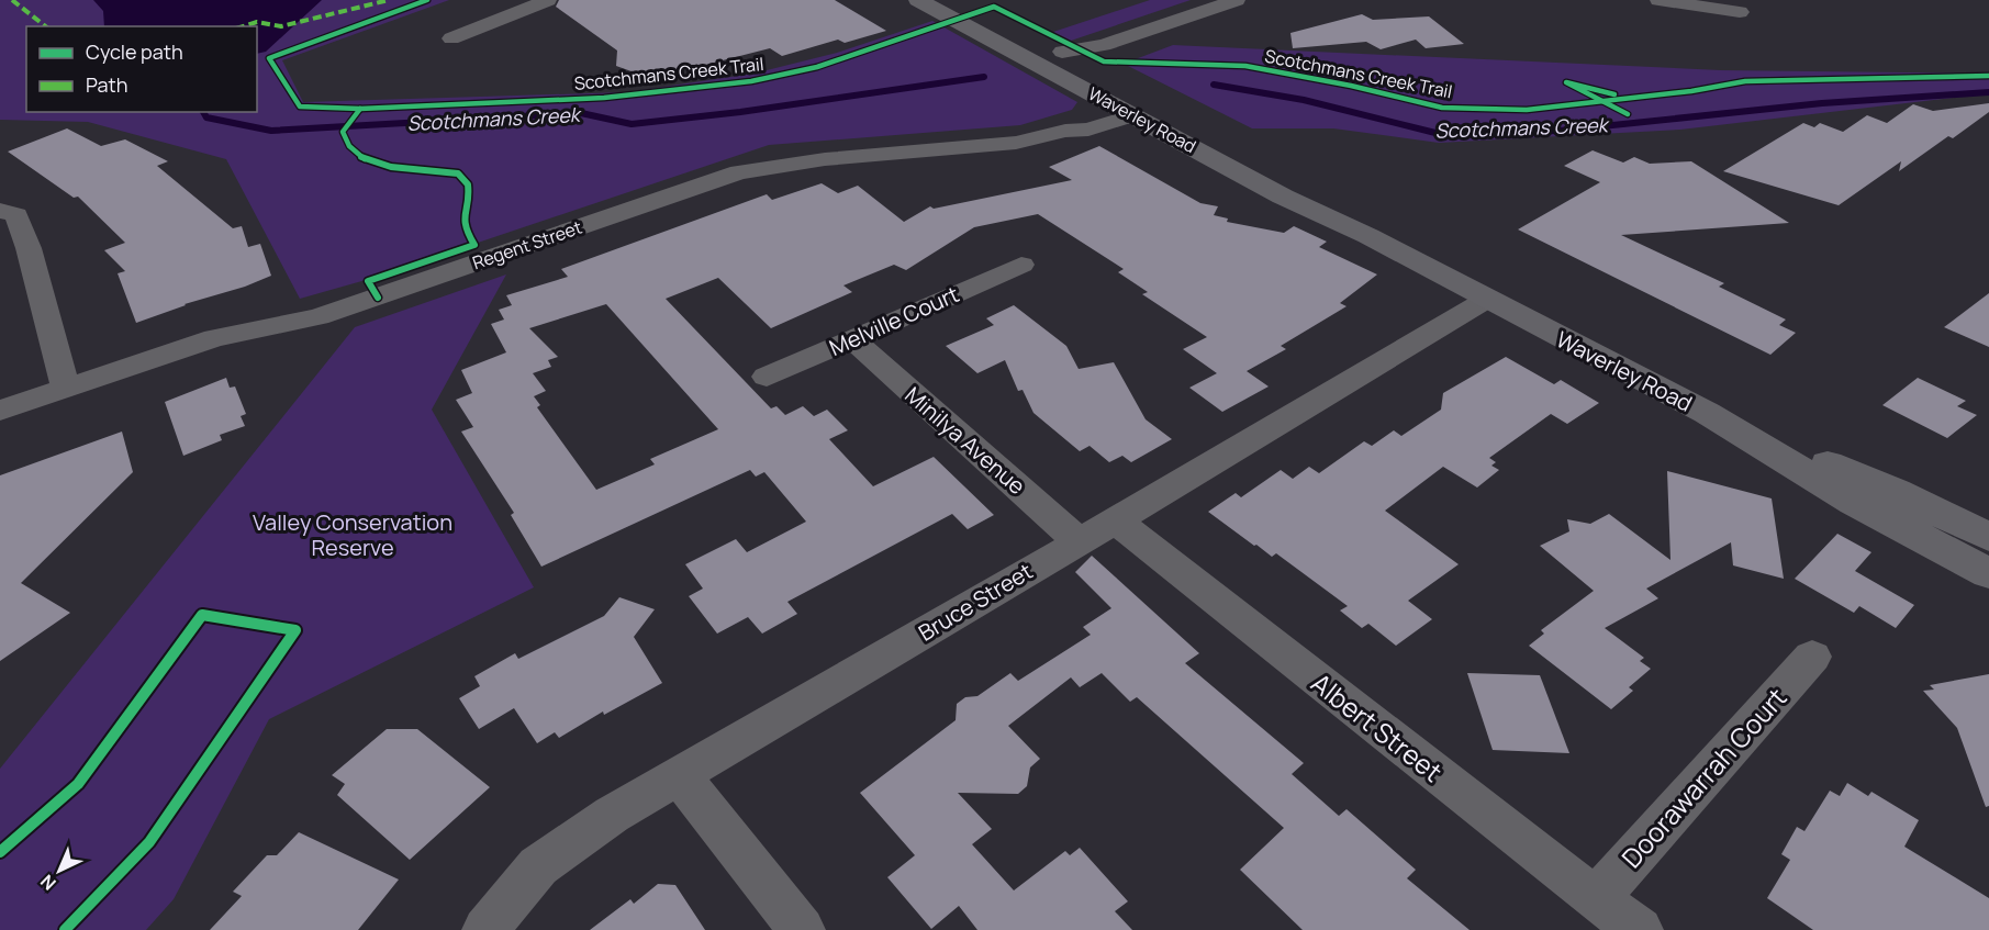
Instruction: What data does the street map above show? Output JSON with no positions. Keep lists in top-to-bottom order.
{
  "streets": {
    "main road": ["Waverley Road"],
    "street": [
      "Regent Street",
      "Melville Court",
      "Minilya Avenue",
      "Bruce Street",
      "Albert Street",
      "Doorawarrah Court"
    ],
    "cycle path": ["Scotchmans Creek Trail"]
  },
  "crossings": [
    ["Waverley Road", "Regent Street"],
    ["Waverley Road", "Bruce Street"],
    ["Melville Court", "Minilya Avenue"],
    ["Minilya Avenue", "Bruce Street"],
    ["Bruce Street", "Albert Street"],
    ["Albert Street", "Doorawarrah Court"]
  ],
  "water": ["Scotchmans Creek"],
  "parks": ["Valley Conservation Reserve"],
  "legend": ["Cycle path", "Path"],
  "north": "bottom left"
}
